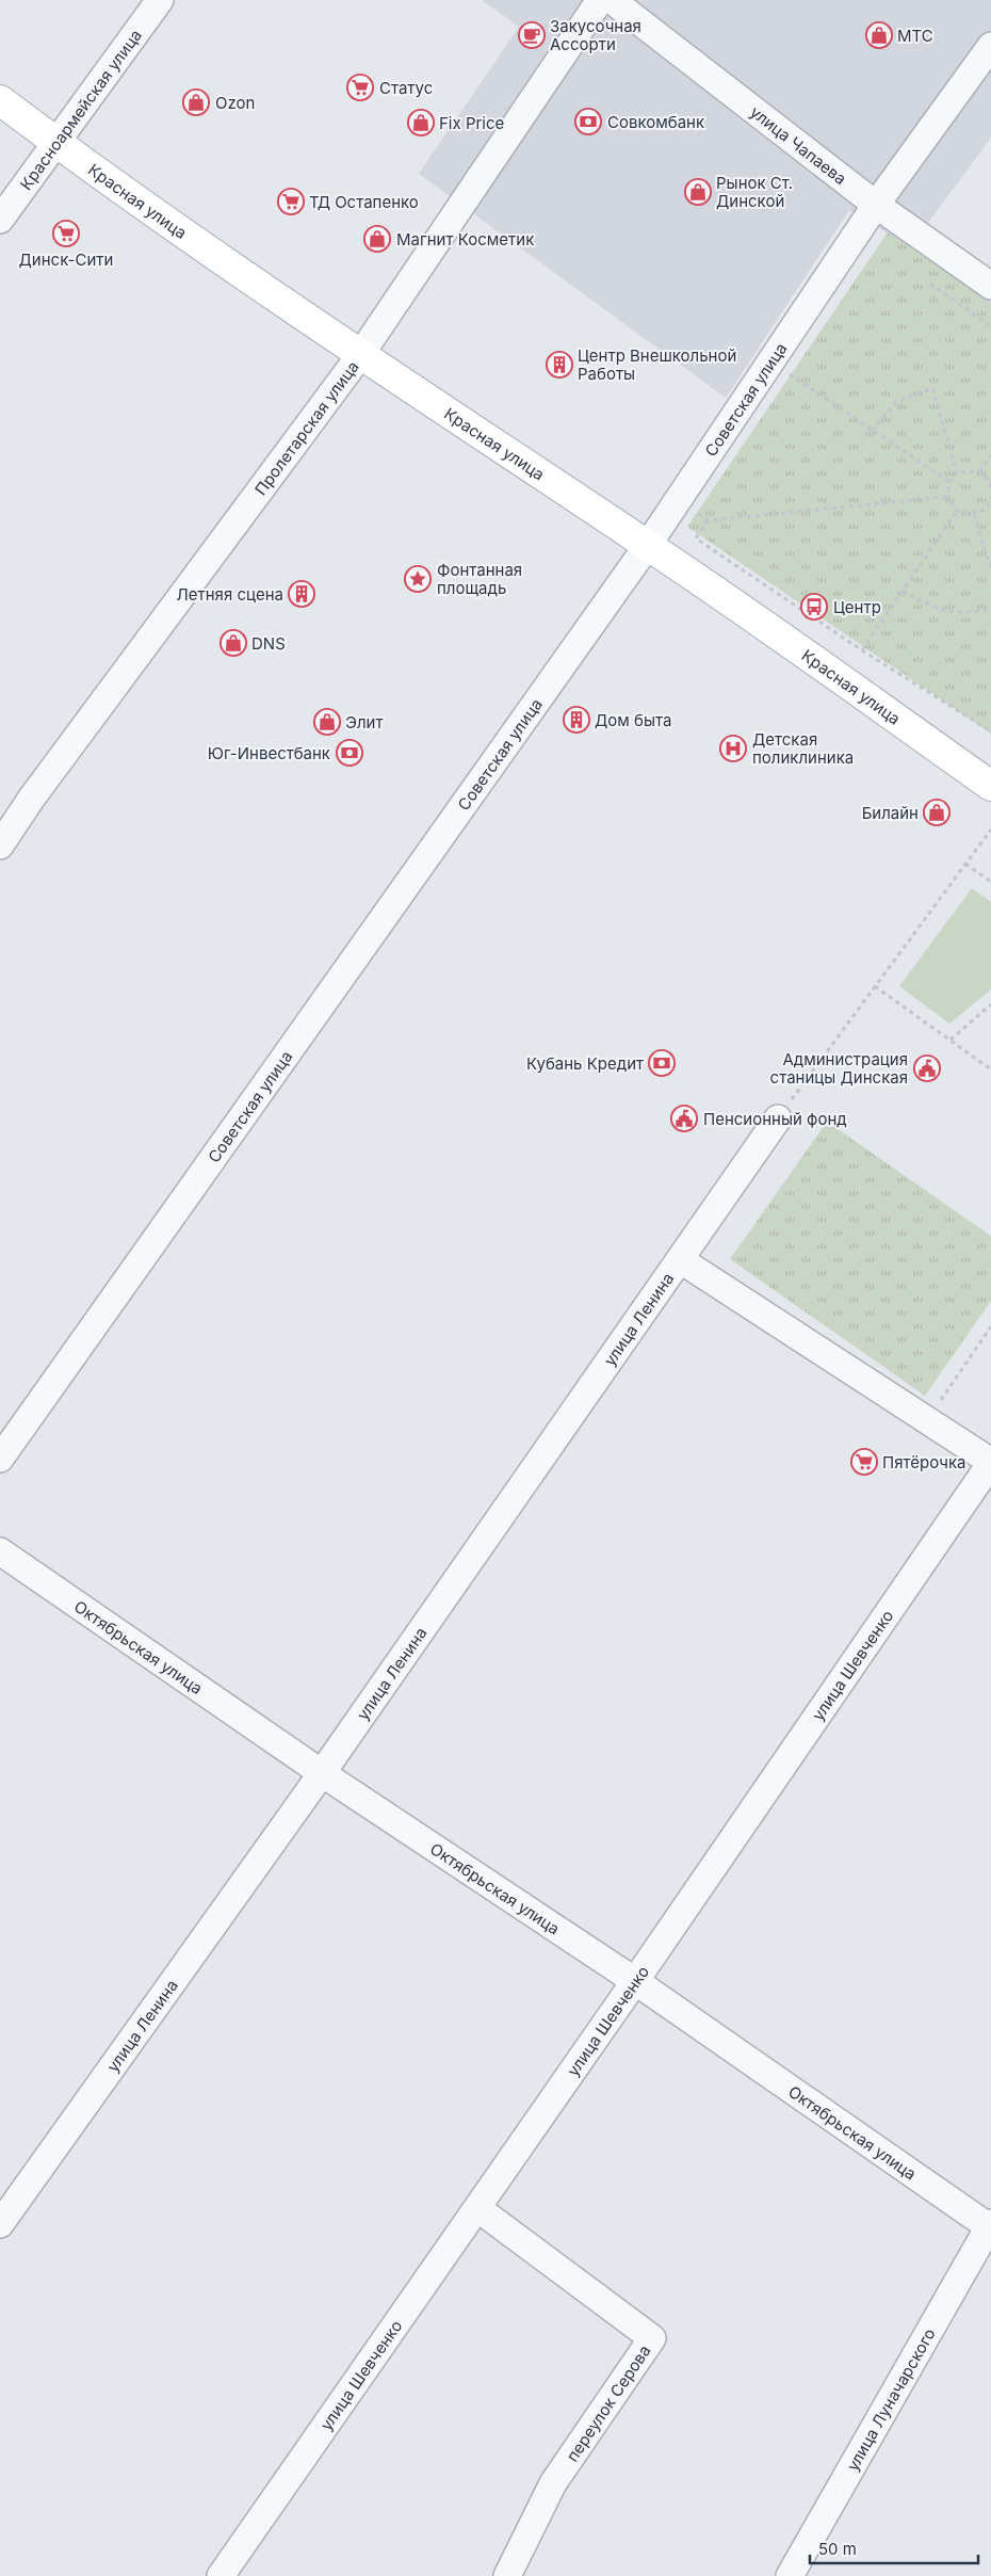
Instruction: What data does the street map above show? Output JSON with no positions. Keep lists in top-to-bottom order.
{
  "streets": {
    "main road": ["Красная улица"],
    "street": [
      "Красноармейская улица",
      "улица Чапаева",
      "Советская улица",
      "Пролетарская улица",
      "улица Ленина",
      "Октябрьская улица",
      "улица Шевченко",
      "улица Луначарского",
      "переулок Серова"
    ]
  },
  "crossings": [
    ["Красноармейская улица", "Красная улица"],
    ["улица Чапаева", "Советская улица"],
    ["Красная улица", "Советская улица"],
    ["Красная улица", "Пролетарская улица"],
    ["улица Ленина", "Октябрьская улица"],
    ["Октябрьская улица", "улица Шевченко"],
    ["Октябрьская улица", "улица Луначарского"],
    ["улица Шевченко", "переулок Серова"]
  ],
  "places": {
    "cafe": ["Закусочная Ассорти"],
    "shop": [
      "МТС",
      "Ozon",
      "Fix Price",
      "Рынок Ст. Динской",
      "Магнит Косметик",
      "DNS",
      "Элит",
      "Билайн"
    ],
    "supermarket": [
      "Статус",
      "ТД Остапенко",
      "Динск-Сити",
      "Пятёрочка"
    ],
    "bank": ["Совкомбанк", "Юг-Инвестбанк", "Кубань Кредит"],
    "building": ["Центр Внешкольной Работы", "Летняя сцена", "Дом быта"],
    "place": ["Фонтанная площадь"],
    "bus stop": ["Центр"],
    "hospital": ["Детская поликлиника"],
    "public building": ["Администрация станицы Динская", "Пенсионный фонд"]
  },
  "scale_bar": "50 m"
}
